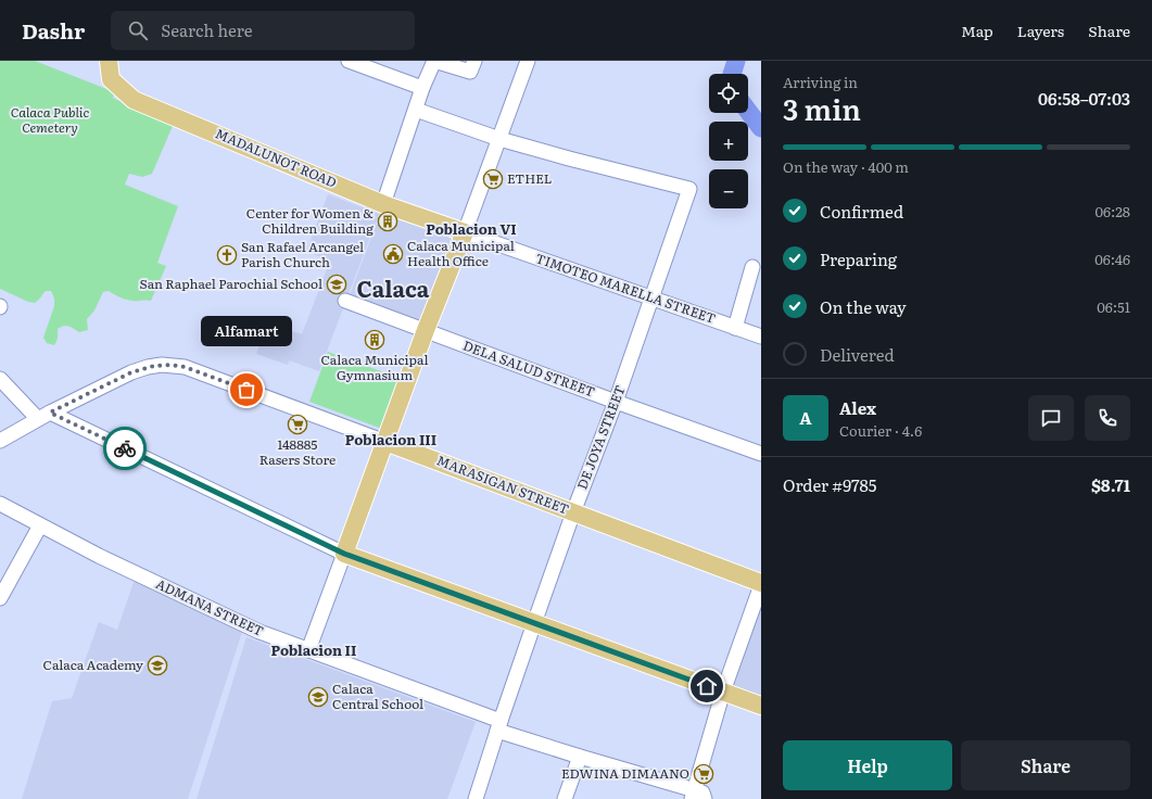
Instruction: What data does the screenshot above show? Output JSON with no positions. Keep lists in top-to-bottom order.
{
  "streets": {
    "main road": ["MADALUNOT ROAD", "MARASIGAN STREET"],
    "street": [
      "TIMOTEO MARELLA STREET",
      "DELA SALUD STREET",
      "DE JOYA STREET",
      "ADMANA STREET"
    ]
  },
  "crossings": [
    ["MADALUNOT ROAD", "TIMOTEO MARELLA STREET"],
    ["TIMOTEO MARELLA STREET", "DE JOYA STREET"],
    ["DELA SALUD STREET", "DE JOYA STREET"],
    ["DE JOYA STREET", "MARASIGAN STREET"],
    ["DE JOYA STREET", "ADMANA STREET"]
  ],
  "districts": [
    "Poblacion VI",
    "Calaca",
    "Poblacion III",
    "Poblacion II"
  ],
  "parks": ["Calaca Public Cemetery"],
  "places": {
    "supermarket": ["ETHEL", "148885 Rasers Store", "EDWINA DIMAANO"],
    "building": ["Center for Women & Children Building", "Calaca Municipal Gymnasium"],
    "public building": ["Calaca Municipal Health Office"],
    "church": ["San Rafael Arcangel Parish Church"],
    "school or university": ["San Raphael Parochial School", "Calaca Academy", "Calaca Central School"],
    "other": ["Alfamart"]
  },
  "page": {
    "header": "Dashr",
    "search": "Search here",
    "nav": ["Map", "Layers", "Share"],
    "heading": ["3 min", "Arriving in", "06:58–07:03"],
    "panel": [
      "Alex",
      "Courier · 4.6",
      "Order #9785",
      "$8.71"
    ],
    "map_buttons": ["+", "−"],
    "bar": "On the way · 400 m",
    "list": [
      ["Confirmed", "06:28"],
      ["Preparing", "06:46"],
      ["On the way", "06:51"],
      "Delivered"
    ],
    "bubble": "Alfamart",
    "round": "A",
    "buttons": ["Help", "Share"]
  }
}
